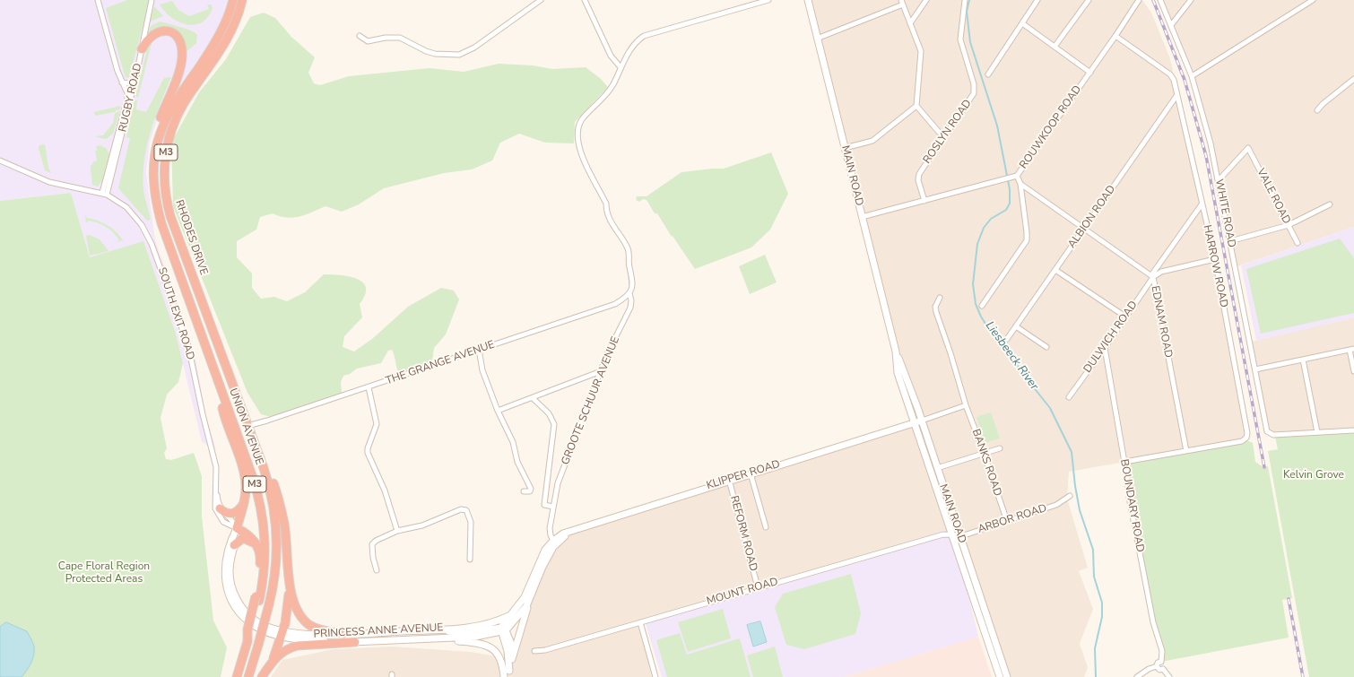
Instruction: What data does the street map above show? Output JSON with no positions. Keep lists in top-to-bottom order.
{
  "streets": {
    "highway": ["M3", "RHODES DRIVE", "UNION AVENUE"],
    "main road": ["MAIN ROAD", "KLIPPER ROAD", "PRINCESS ANNE AVENUE"],
    "street": [
      "RUGBY ROAD",
      "ROUWKOOP ROAD",
      "ROSLYN ROAD",
      "VALE ROAD",
      "WHITE ROAD",
      "ALBION ROAD",
      "HARROW ROAD",
      "SOUTH EXIT ROAD",
      "EDNAM ROAD",
      "DULWICH ROAD",
      "THE GRANGE AVENUE",
      "GROOTE SCHUUR AVENUE",
      "BANKS ROAD",
      "BOUNDARY ROAD",
      "ARBOR ROAD",
      "REFORM ROAD",
      "MOUNT ROAD"
    ]
  },
  "crossings": [
    ["RUGBY ROAD", "SOUTH EXIT ROAD"],
    ["ROUWKOOP ROAD", "ROSLYN ROAD"],
    ["ROUWKOOP ROAD", "MAIN ROAD"],
    ["ROUWKOOP ROAD", "HARROW ROAD"],
    ["MAIN ROAD", "KLIPPER ROAD"],
    ["MAIN ROAD", "ARBOR ROAD"],
    ["MAIN ROAD", "MOUNT ROAD"],
    ["VALE ROAD", "WHITE ROAD"],
    ["ALBION ROAD", "HARROW ROAD"],
    ["ALBION ROAD", "EDNAM ROAD"],
    ["RHODES DRIVE", "THE GRANGE AVENUE"],
    ["RHODES DRIVE", "UNION AVENUE"],
    ["HARROW ROAD", "EDNAM ROAD"],
    ["HARROW ROAD", "DULWICH ROAD"],
    ["EDNAM ROAD", "DULWICH ROAD"],
    ["DULWICH ROAD", "BOUNDARY ROAD"],
    ["THE GRANGE AVENUE", "GROOTE SCHUUR AVENUE"],
    ["THE GRANGE AVENUE", "UNION AVENUE"],
    ["GROOTE SCHUUR AVENUE", "KLIPPER ROAD"],
    ["BANKS ROAD", "ARBOR ROAD"],
    ["KLIPPER ROAD", "REFORM ROAD"],
    ["KLIPPER ROAD", "PRINCESS ANNE AVENUE"],
    ["ARBOR ROAD", "MOUNT ROAD"],
    ["REFORM ROAD", "MOUNT ROAD"]
  ],
  "water": ["Liesbeeck River"],
  "parks": ["Kelvin Grove", "Cape Floral Region Protected Areas"]
}
